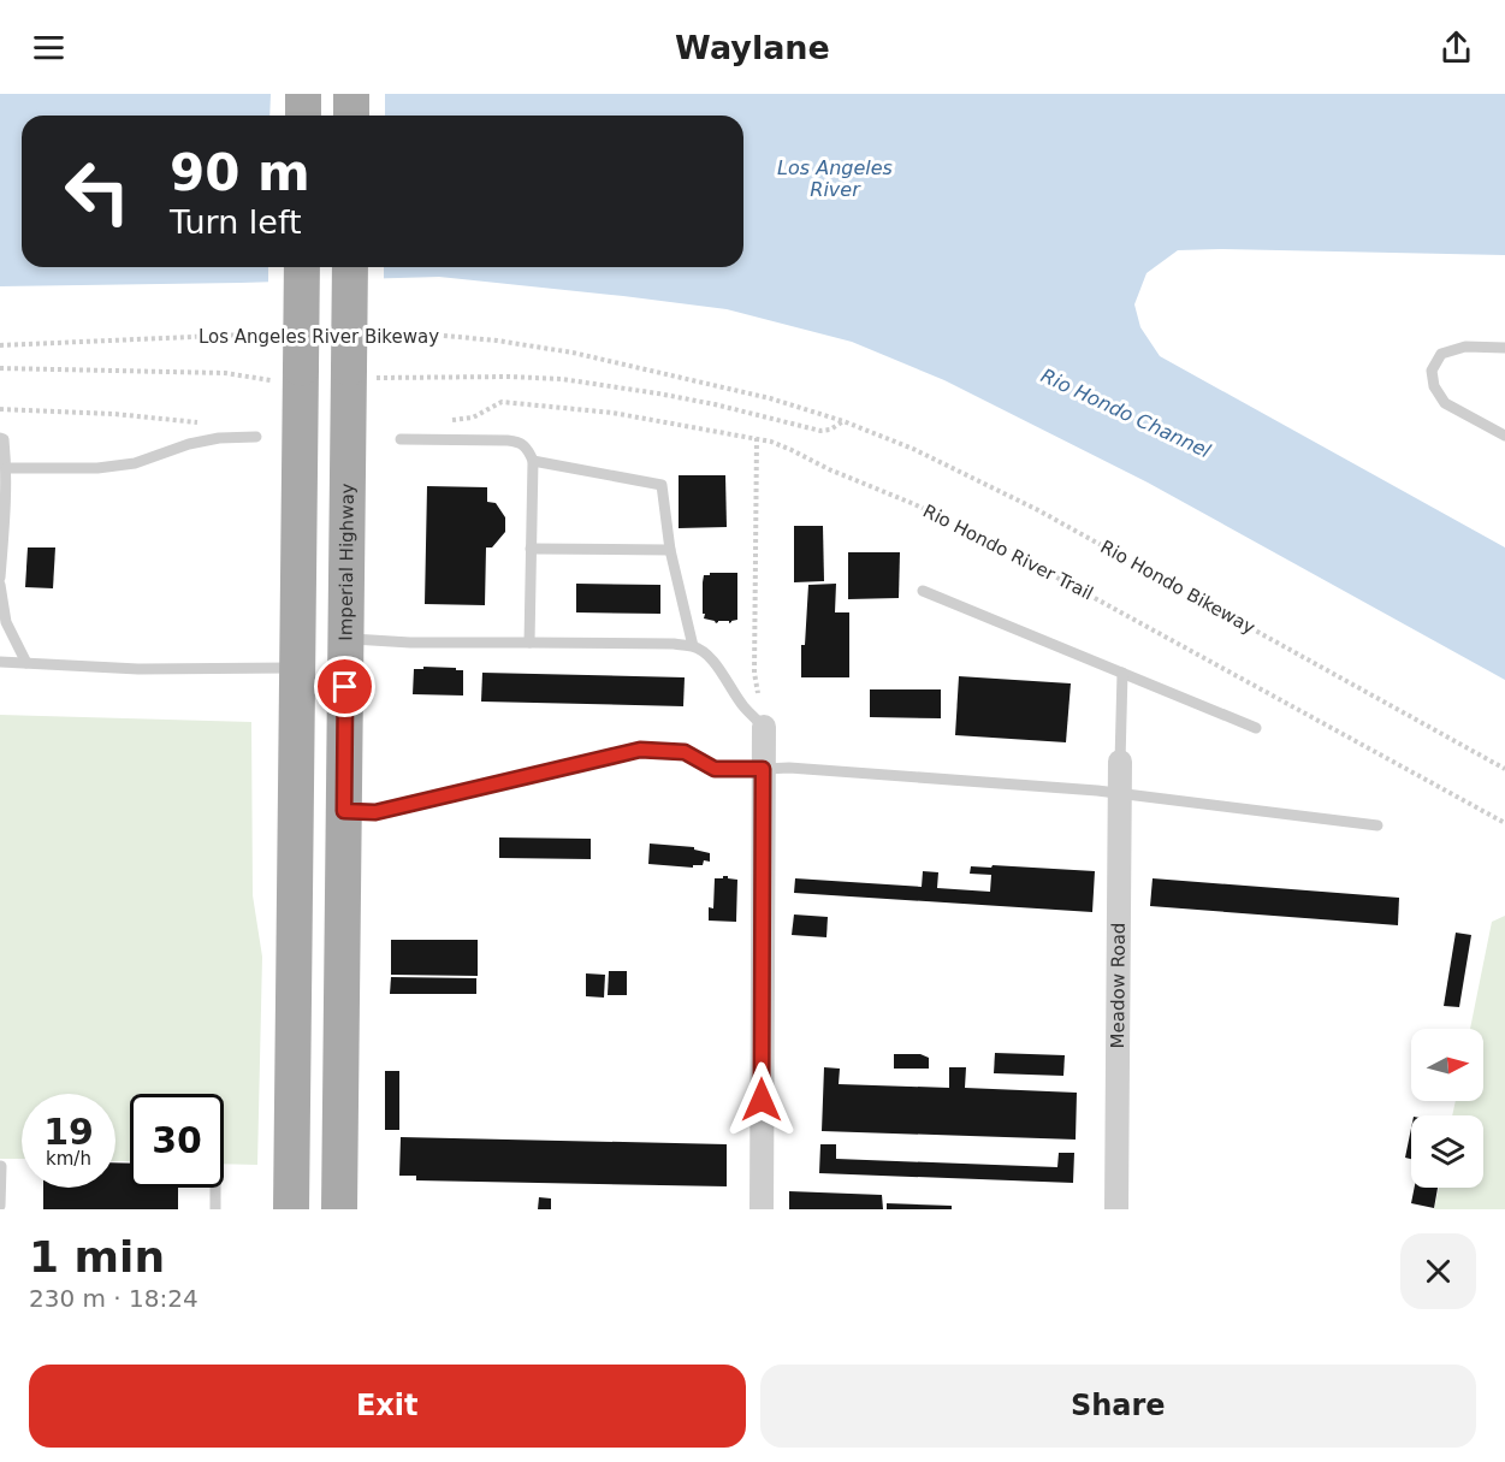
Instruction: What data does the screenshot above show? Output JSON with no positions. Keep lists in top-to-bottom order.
{
  "streets": {
    "main road": ["Imperial Highway"],
    "street": ["Meadow Road"],
    "path": ["Los Angeles River Bikeway", "Rio Hondo River Trail", "Rio Hondo Bikeway"]
  },
  "crossings": [
    ["Los Angeles River Bikeway", "Rio Hondo Bikeway"]
  ],
  "water": ["Los Angeles River", "Rio Hondo Channel"],
  "north": "right",
  "page": {
    "header": "Waylane",
    "turn": ["90 m", "Turn left"],
    "speed": "19 km/h",
    "limit": "30",
    "heading": ["1 min", "230 m · 18:24"],
    "buttons": ["Exit", "Share"]
  }
}
